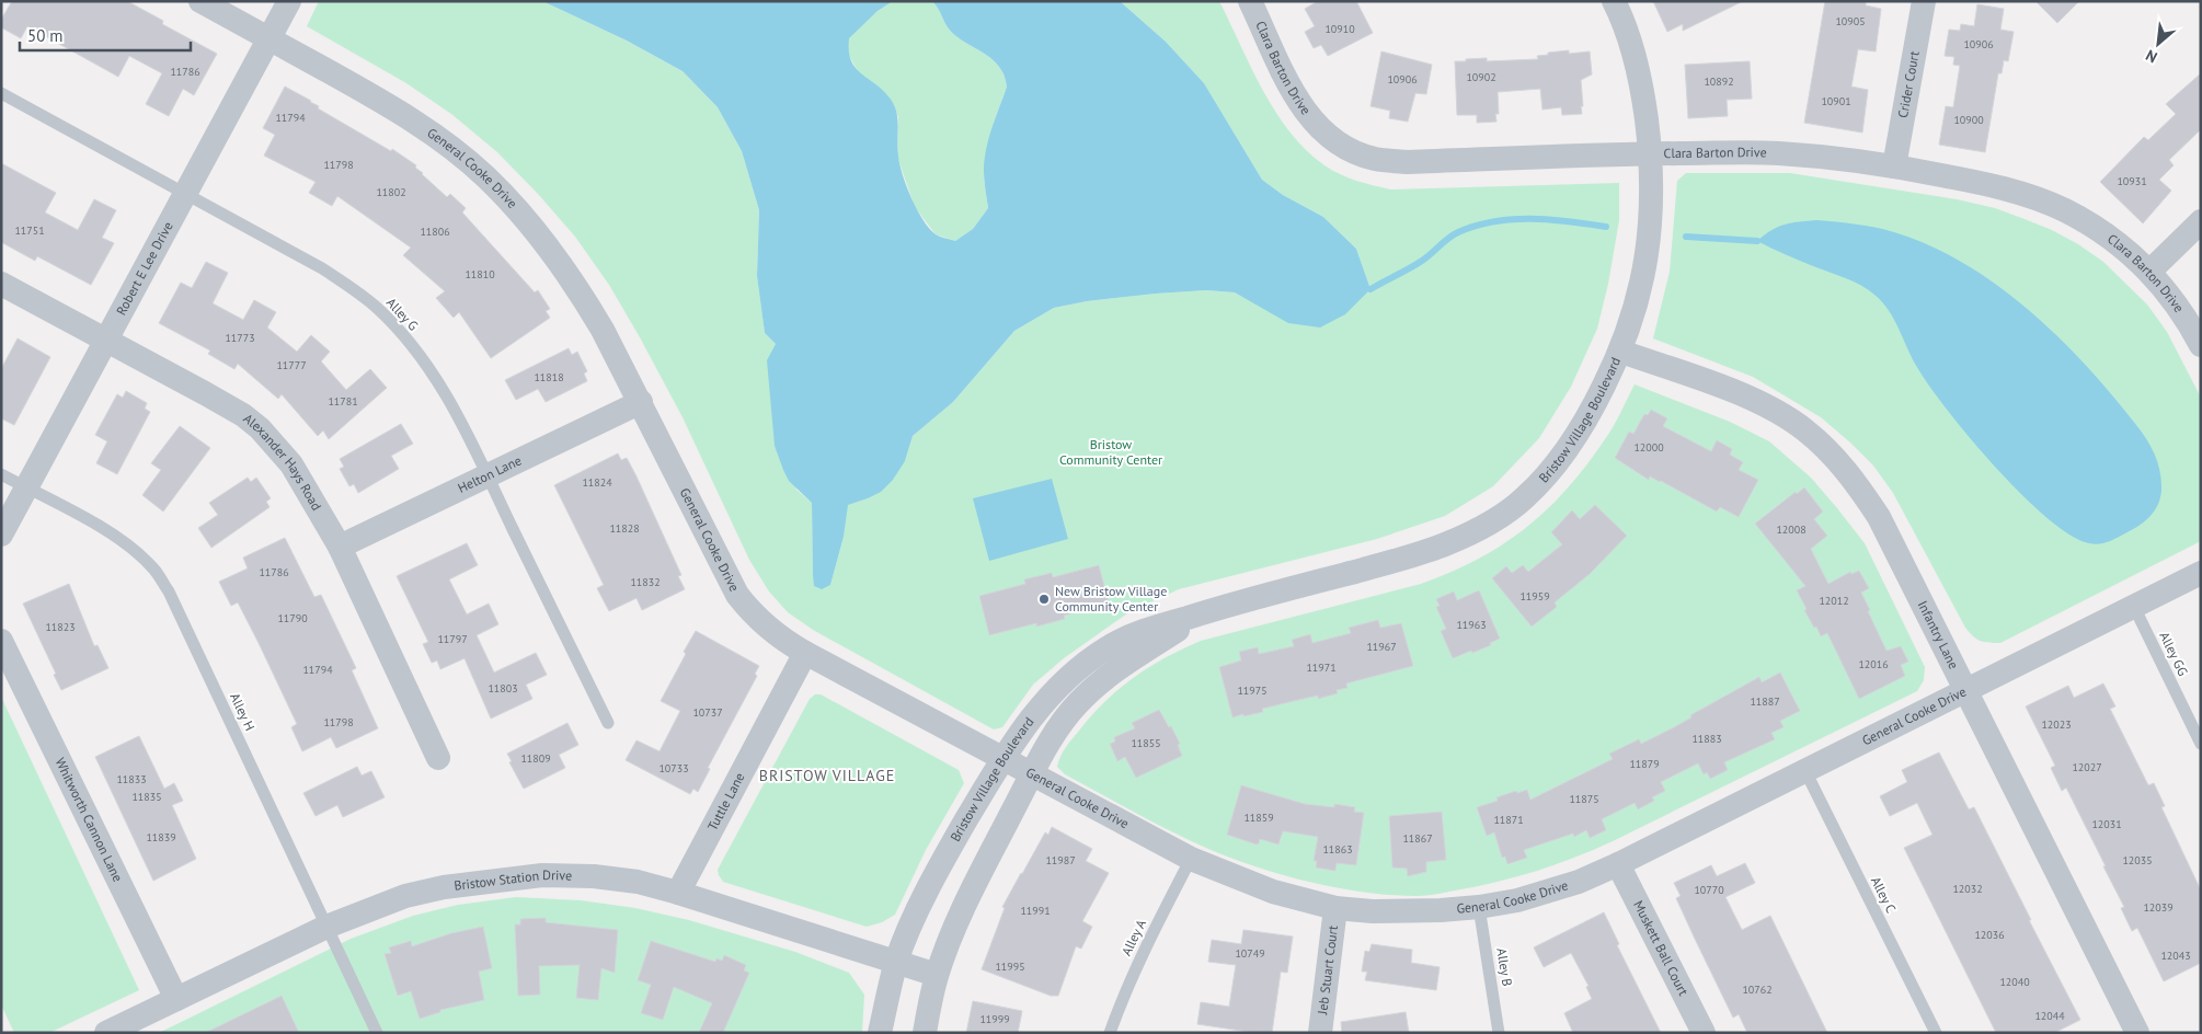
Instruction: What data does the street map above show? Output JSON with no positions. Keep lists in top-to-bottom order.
{
  "streets": {
    "street": [
      "Clara Barton Drive",
      "Crider Court",
      "General Cooke Drive",
      "Robert E Lee Drive",
      "Bristow Village Boulevard",
      "Alexander Hays Road",
      "Helton Lane",
      "Infantry Lane",
      "Tuttle Lane",
      "Whitworth Cannon Lane",
      "Bristow Station Drive",
      "Muskett Ball Court",
      "Jeb Stuart Court"
    ],
    "lane": [
      "Alley G",
      "Alley GG",
      "Alley H",
      "Alley C",
      "Alley A",
      "Alley B"
    ]
  },
  "crossings": [
    ["Clara Barton Drive", "Crider Court"],
    ["Clara Barton Drive", "Bristow Village Boulevard"],
    ["General Cooke Drive", "Robert E Lee Drive"],
    ["General Cooke Drive", "Bristow Village Boulevard"],
    ["General Cooke Drive", "Helton Lane"],
    ["General Cooke Drive", "Infantry Lane"],
    ["General Cooke Drive", "Alley GG"],
    ["General Cooke Drive", "Tuttle Lane"],
    ["General Cooke Drive", "Alley C"],
    ["General Cooke Drive", "Alley A"],
    ["General Cooke Drive", "Muskett Ball Court"],
    ["General Cooke Drive", "Alley B"],
    ["General Cooke Drive", "Jeb Stuart Court"],
    ["Robert E Lee Drive", "Alley G"],
    ["Robert E Lee Drive", "Alexander Hays Road"],
    ["Robert E Lee Drive", "Alley H"],
    ["Alley G", "Helton Lane"],
    ["Bristow Village Boulevard", "Infantry Lane"],
    ["Bristow Village Boulevard", "Bristow Station Drive"],
    ["Alexander Hays Road", "Helton Lane"],
    ["Alley H", "Bristow Station Drive"],
    ["Tuttle Lane", "Bristow Station Drive"],
    ["Whitworth Cannon Lane", "Bristow Station Drive"]
  ],
  "districts": ["BRISTOW VILLAGE"],
  "parks": ["Bristow Community Center"],
  "places": ["New Bristow Village Community Center"],
  "house_numbers": [
    "10905",
    "10910",
    "10906",
    "11786",
    "10902",
    "10906",
    "10892",
    "10901",
    "11794",
    "10900",
    "11798",
    "10931",
    "11802",
    "11751",
    "11806",
    "11810",
    "11773",
    "11777",
    "11818",
    "11781",
    "12000",
    "11824",
    "11828",
    "12008",
    "11786",
    "11832",
    "11959",
    "12012",
    "11790",
    "11963",
    "11823",
    "11797",
    "11967",
    "12016",
    "11971",
    "11794",
    "11803",
    "11975",
    "11887",
    "10737",
    "11798",
    "12023",
    "11883",
    "11855",
    "11809",
    "11879",
    "12027",
    "10733",
    "11833",
    "11835",
    "11875",
    "11859",
    "11871",
    "12031",
    "11839",
    "11867",
    "11863",
    "11987",
    "12035",
    "12032",
    "10770",
    "12039",
    "11991",
    "12036",
    "10749",
    "12043",
    "11995",
    "12040",
    "10762",
    "12044",
    "11999"
  ],
  "scale_bar": "50 m",
  "north": "bottom left"
}
